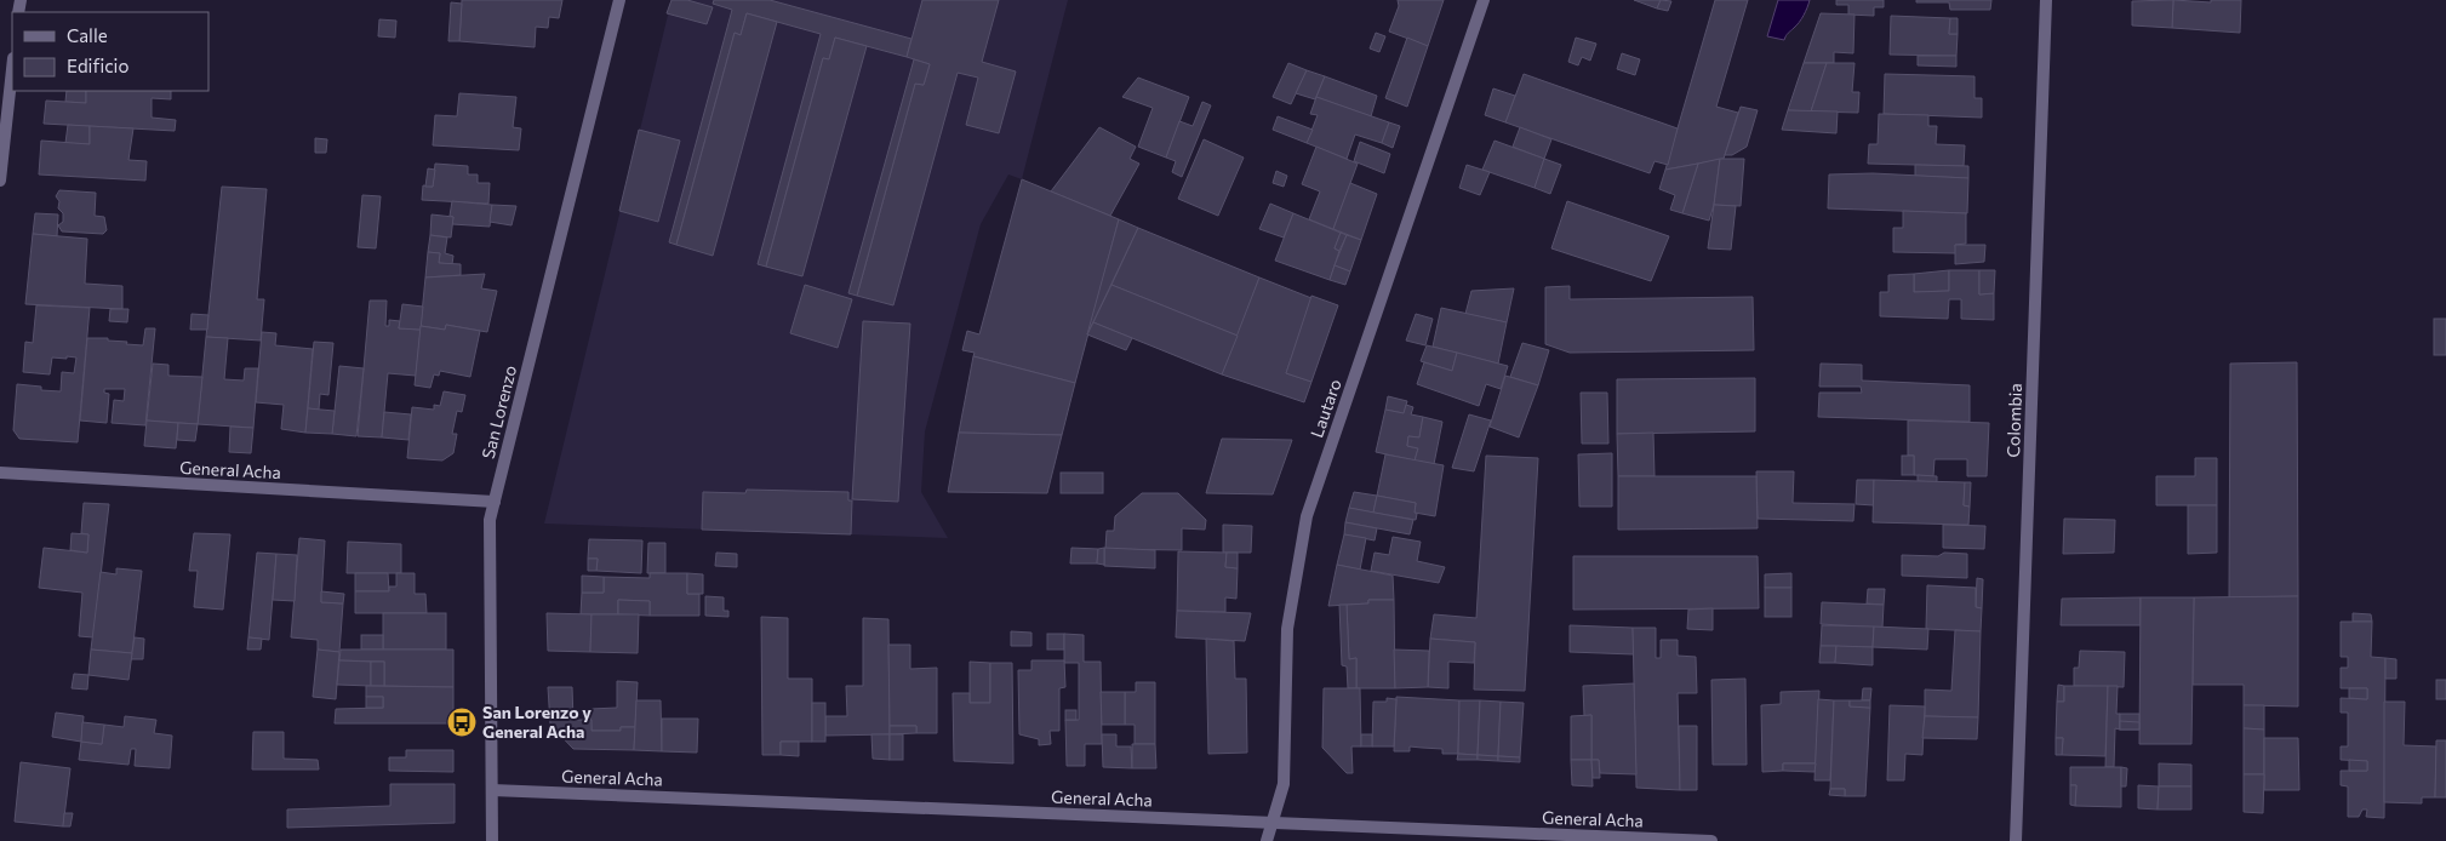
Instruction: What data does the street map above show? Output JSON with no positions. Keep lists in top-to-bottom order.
{
  "streets": {
    "street": [
      "Lautaro",
      "San Lorenzo",
      "Colombia",
      "General Acha"
    ]
  },
  "crossings": [
    ["Lautaro", "General Acha"],
    ["San Lorenzo", "General Acha"]
  ],
  "places": {
    "bus stop": ["San Lorenzo y General Acha"]
  },
  "legend": ["Calle", "Edificio"]
}
